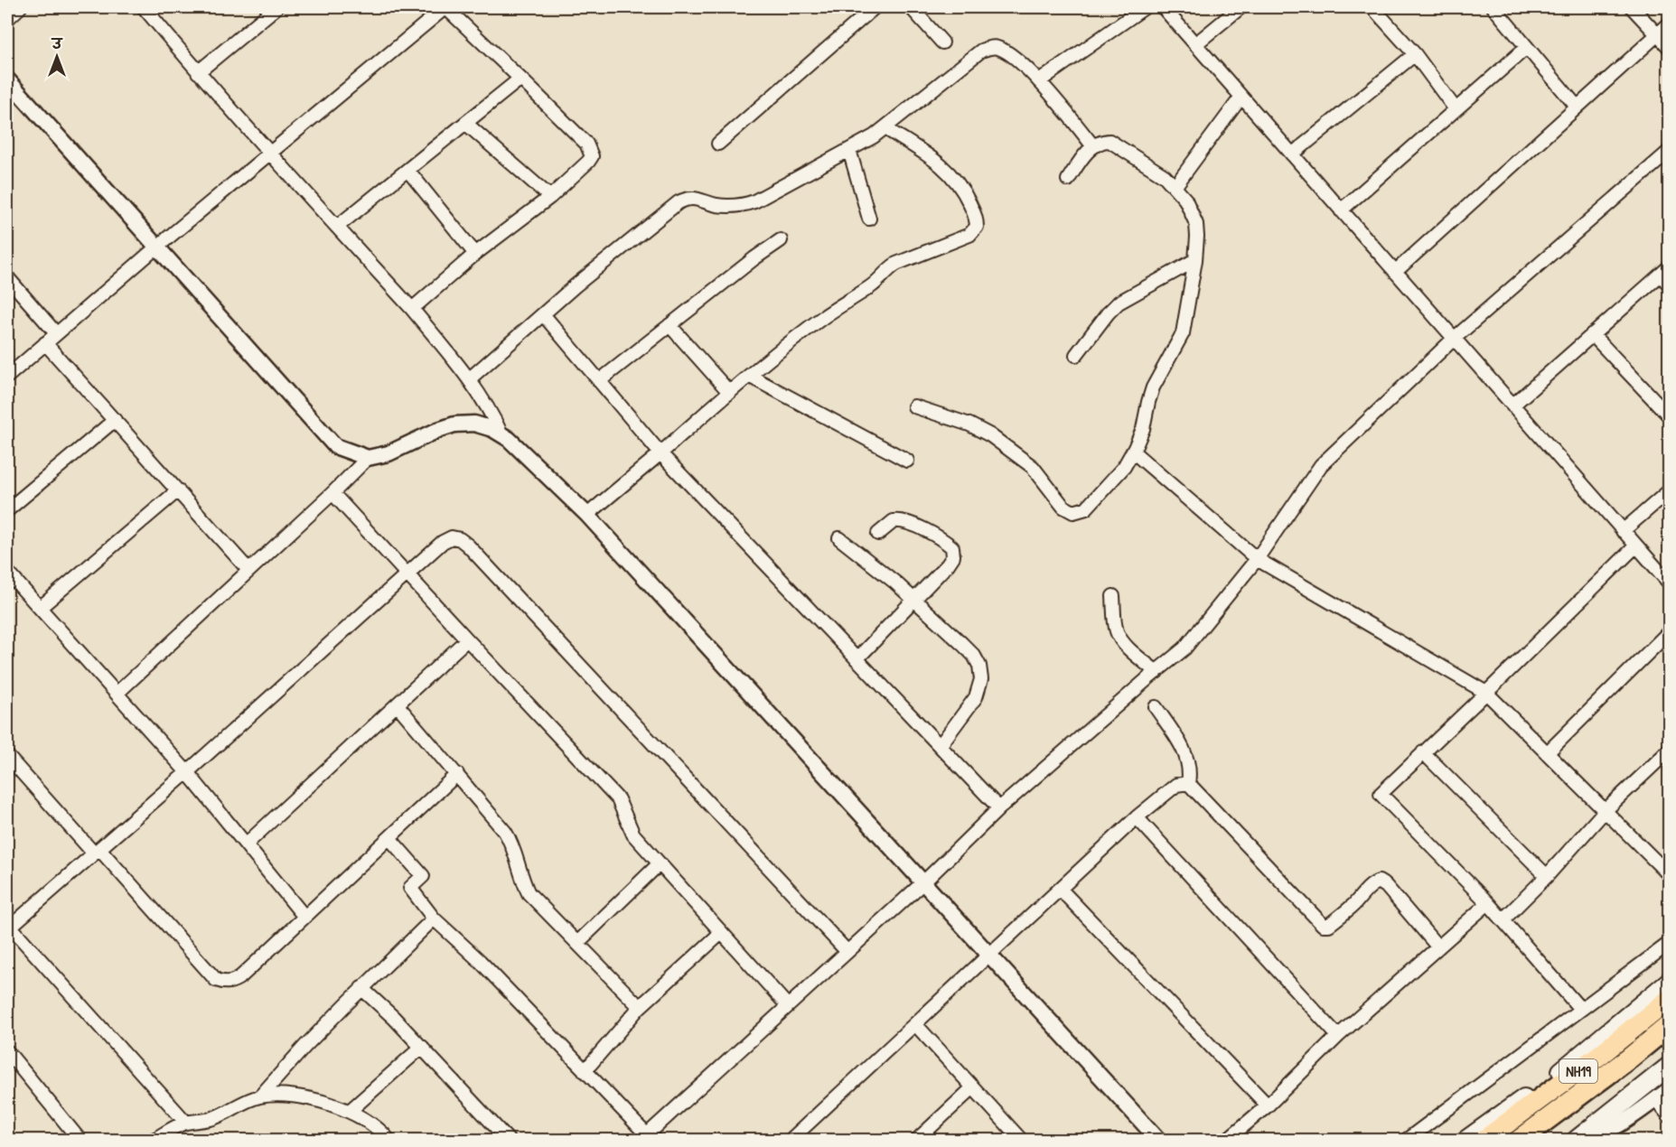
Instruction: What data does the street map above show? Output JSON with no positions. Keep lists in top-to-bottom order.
{
  "streets": {
    "highway": ["NH19"]
  },
  "north": "top"
}
